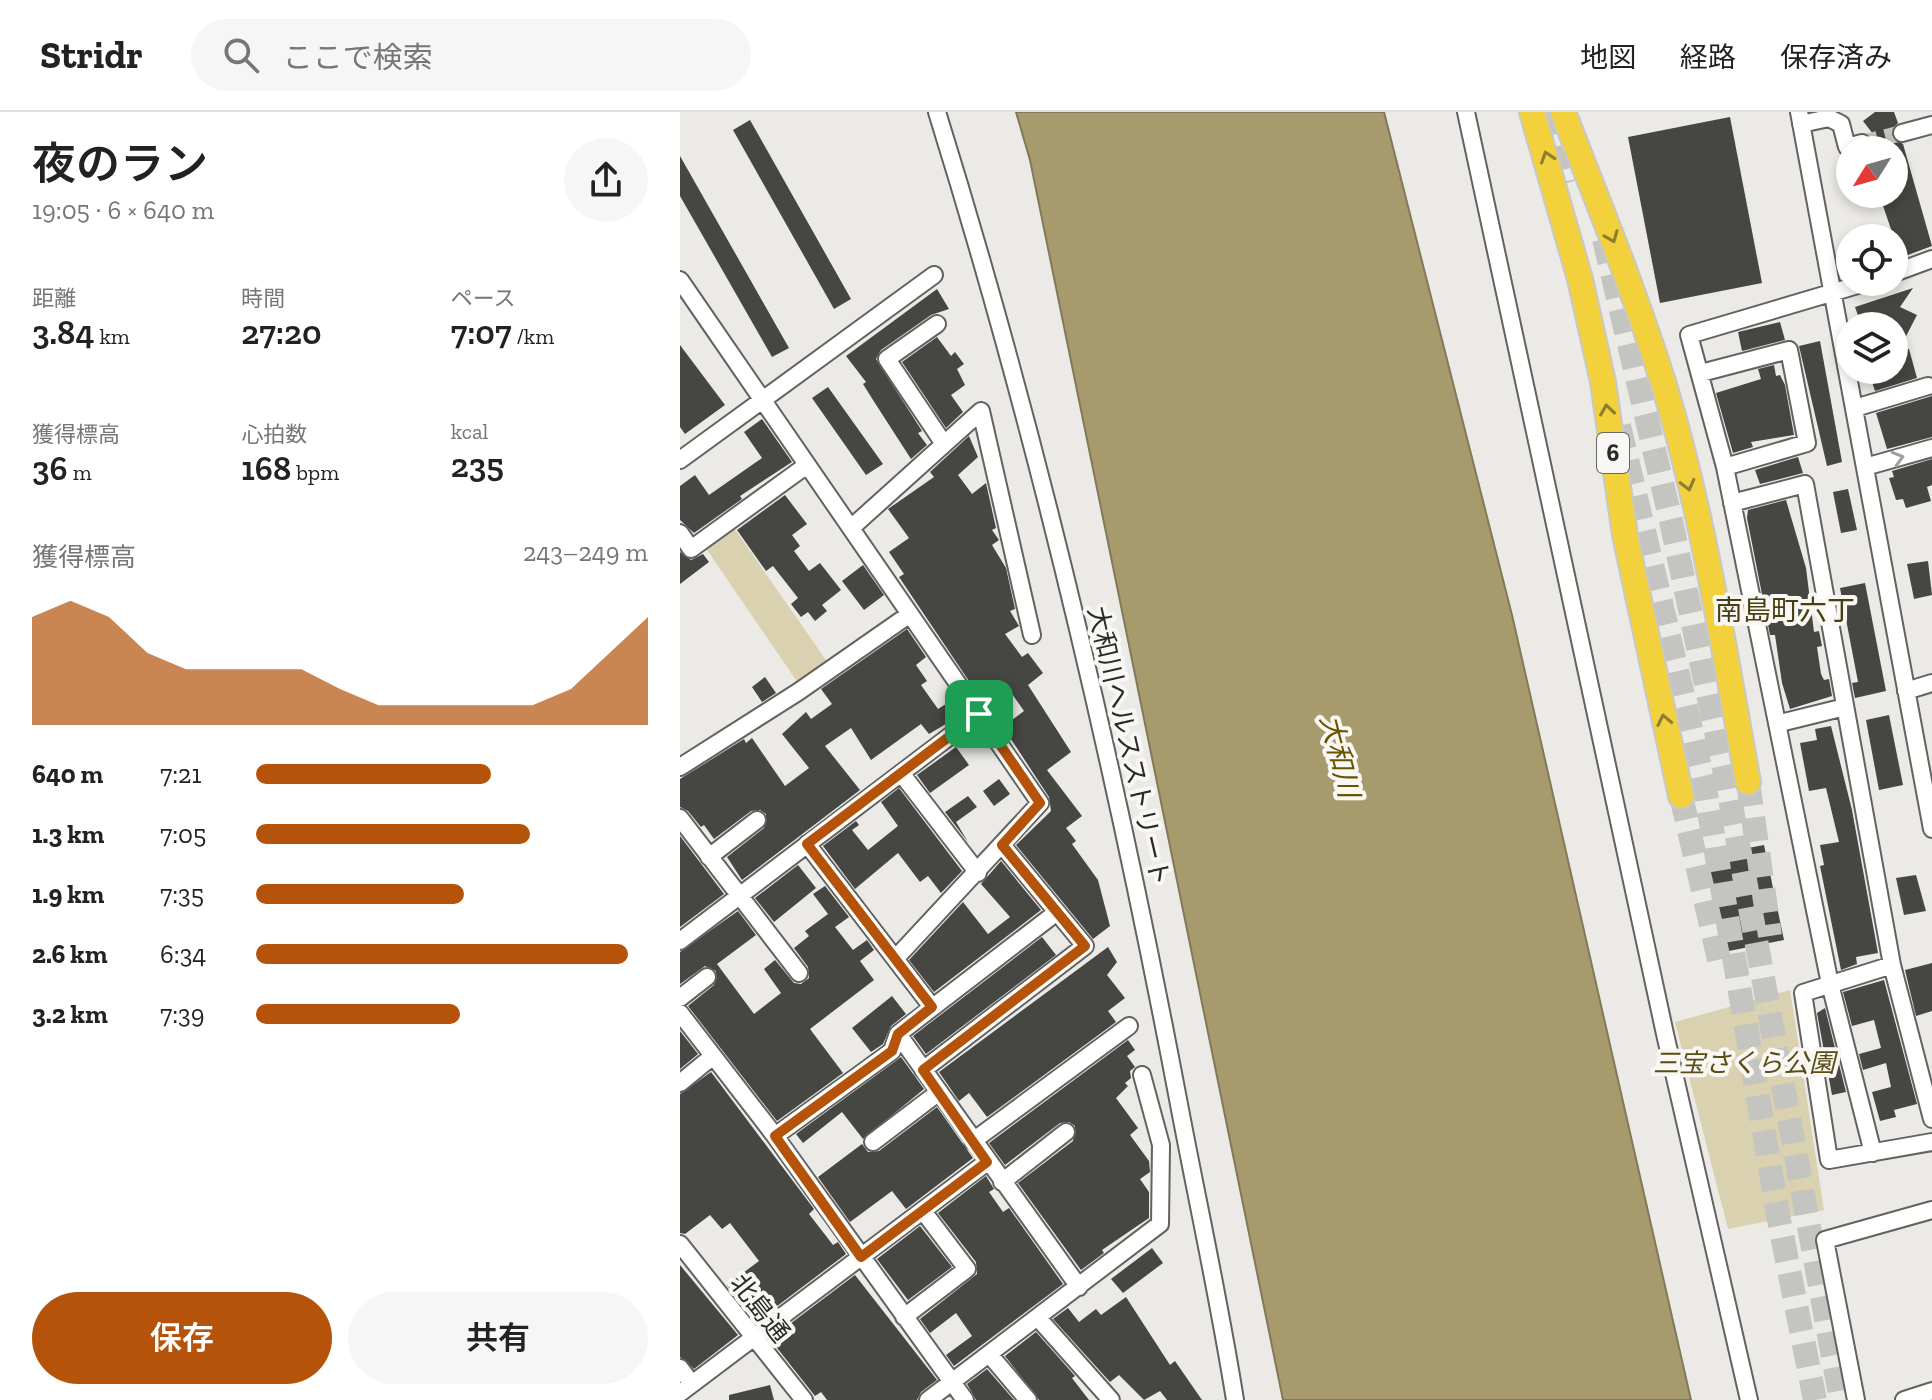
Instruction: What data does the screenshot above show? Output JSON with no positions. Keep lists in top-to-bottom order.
{
  "streets": {
    "highway": ["6"],
    "street": ["大和川ヘルスストリート", "北島通"]
  },
  "districts": ["南島町六丁"],
  "water": ["大和川"],
  "parks": ["三宝さくら公園"],
  "north": "bottom left",
  "page": {
    "header": "Stridr",
    "search": "ここで検索",
    "nav": ["地図", "経路", "保存済み"],
    "heading": ["夜のラン", "19:05 · 6 × 640 m"],
    "stats": [
      ["距離", "3.84 km"],
      ["時間", "27:20"],
      ["ペース", "7:07 /km"],
      ["獲得標高", "36 m"],
      ["心拍数", "168 bpm"],
      ["kcal", "235"]
    ],
    "chart": ["獲得標高", "243–249 m"],
    "list": [
      {
        "name": "640 m",
        "note": "7:21"
      },
      {
        "name": "1.3 km",
        "note": "7:05"
      },
      {
        "name": "1.9 km",
        "note": "7:35"
      },
      {
        "name": "2.6 km",
        "note": "6:34"
      },
      {
        "name": "3.2 km",
        "note": "7:39"
      }
    ],
    "buttons": ["保存", "共有"]
  }
}
